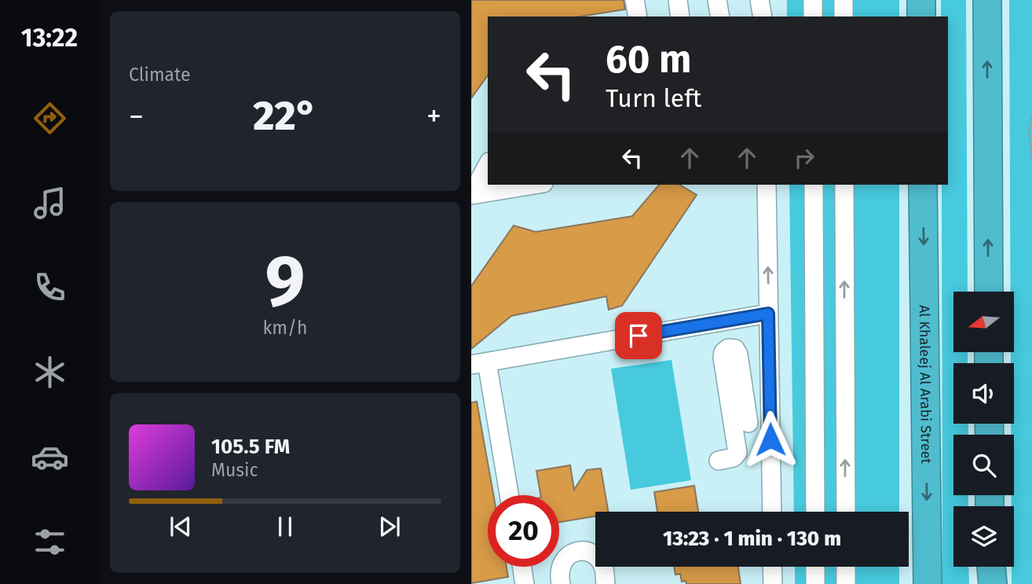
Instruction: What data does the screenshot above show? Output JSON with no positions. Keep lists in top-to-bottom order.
{
  "streets": {
    "highway": ["Al Khaleej Al Arabi Street"]
  },
  "north": "left",
  "page": {
    "tabs": "13:22",
    "tile": [
      "Climate",
      ["9", "km/h"]
    ],
    "turn": ["60 m", "Turn left"],
    "heat": ["−", "22°", "+"],
    "song": ["105.5 FM", "Music"],
    "limit": "20",
    "trip": "13:23 · 1 min · 130 m"
  }
}
